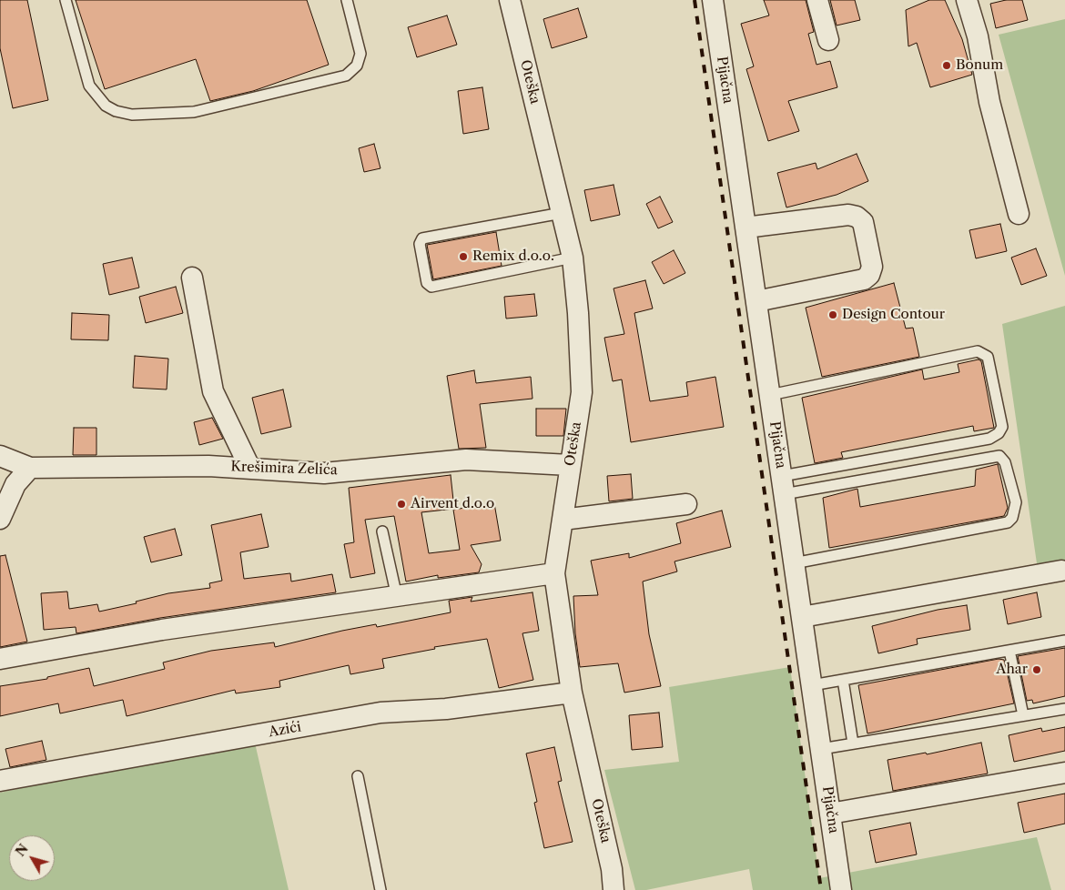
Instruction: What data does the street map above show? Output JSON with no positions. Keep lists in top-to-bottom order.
{
  "streets": {
    "street": [
      "Pijačna",
      "Oteška",
      "Krešimira Zelića",
      "Azići"
    ]
  },
  "crossings": [
    ["Oteška", "Krešimira Zelića"],
    ["Oteška", "Azići"]
  ],
  "places": [
    "Bonum",
    "Remix d.o.o.",
    "Design Contour",
    "Airvent d.o.o",
    "Ahar"
  ],
  "north": "top left"
}
